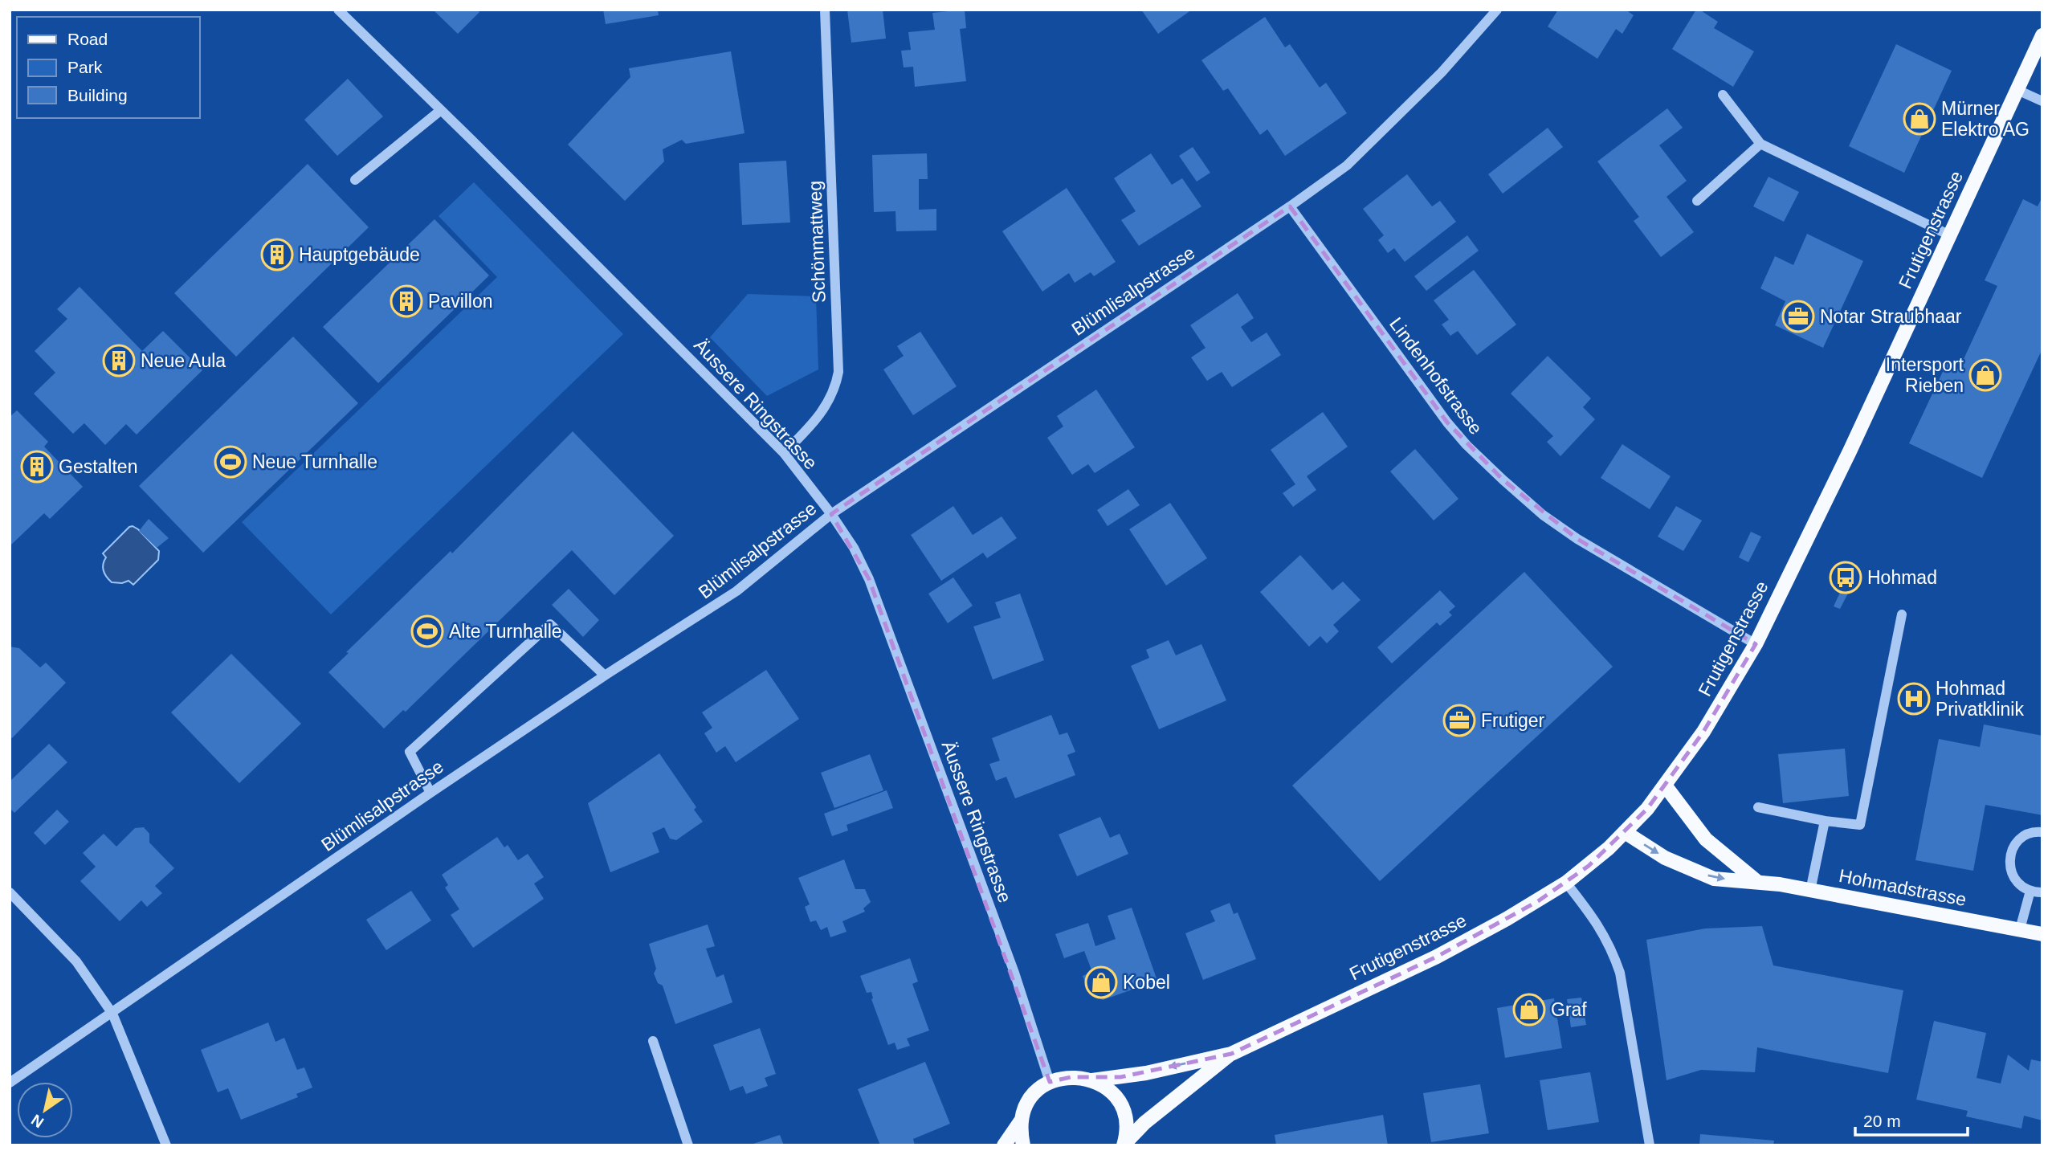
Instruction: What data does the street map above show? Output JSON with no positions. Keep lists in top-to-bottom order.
{
  "streets": {
    "main road": ["Frutigenstrasse", "Hohmadstrasse"],
    "street": [
      "Schönmattweg",
      "Blümlisalpstrasse",
      "Lindenhofstrasse",
      "Äussere Ringstrasse"
    ]
  },
  "crossings": [
    ["Frutigenstrasse", "Lindenhofstrasse"],
    ["Frutigenstrasse", "Äussere Ringstrasse"],
    ["Frutigenstrasse", "Hohmadstrasse"],
    ["Schönmattweg", "Äussere Ringstrasse"],
    ["Blümlisalpstrasse", "Lindenhofstrasse"],
    ["Blümlisalpstrasse", "Äussere Ringstrasse"]
  ],
  "places": {
    "shop": [
      "Mürner Elektro AG",
      "Intersport Rieben",
      "Kobel",
      "Graf"
    ],
    "building": [
      "Hauptgebäude",
      "Pavillon",
      "Neue Aula",
      "Gestalten"
    ],
    "office": ["Notar Straubhaar", "Frutiger"],
    "sports": ["Neue Turnhalle", "Alte Turnhalle"],
    "bus stop": ["Hohmad"],
    "hospital": ["Hohmad Privatklinik"]
  },
  "legend": ["Road", "Park", "Building"],
  "scale_bar": "20 m",
  "north": "bottom left"
}
